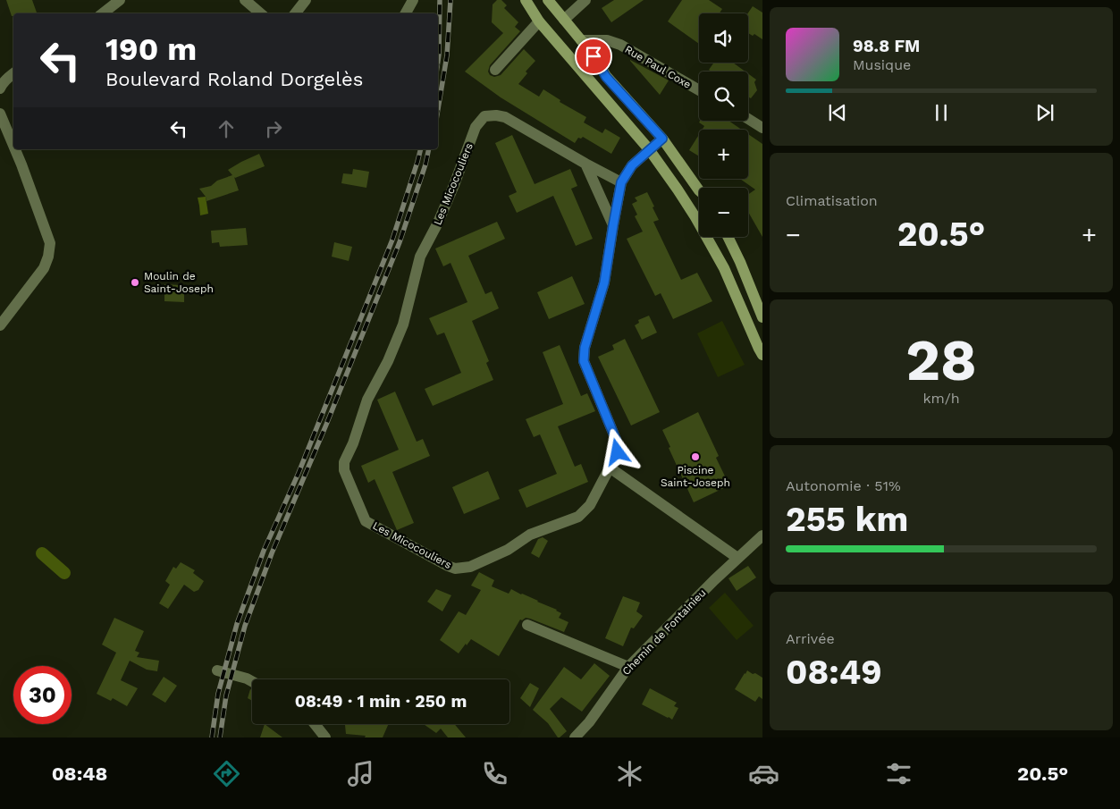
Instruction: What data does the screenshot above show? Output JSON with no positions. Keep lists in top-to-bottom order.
{
  "streets": {
    "street": ["Rue Paul Coxe", "Les Micocouliers", "Chemin de Fontainieu"]
  },
  "places": ["Moulin de Saint-Joseph", "Piscine Saint-Joseph"],
  "page": {
    "map_buttons": ["+", "−"],
    "turn": ["190 m", "Boulevard Roland Dorgelès"],
    "song": ["98.8 FM", "Musique"],
    "tile": [
      "Climatisation",
      ["28", "km/h"],
      ["Autonomie · 51%", "255 km"],
      ["Arrivée", "08:49"]
    ],
    "heat": ["−", "20.5°", "+"],
    "limit": "30",
    "trip": "08:49 · 1 min · 250 m",
    "tabs": ["08:48", "20.5°"]
  }
}
